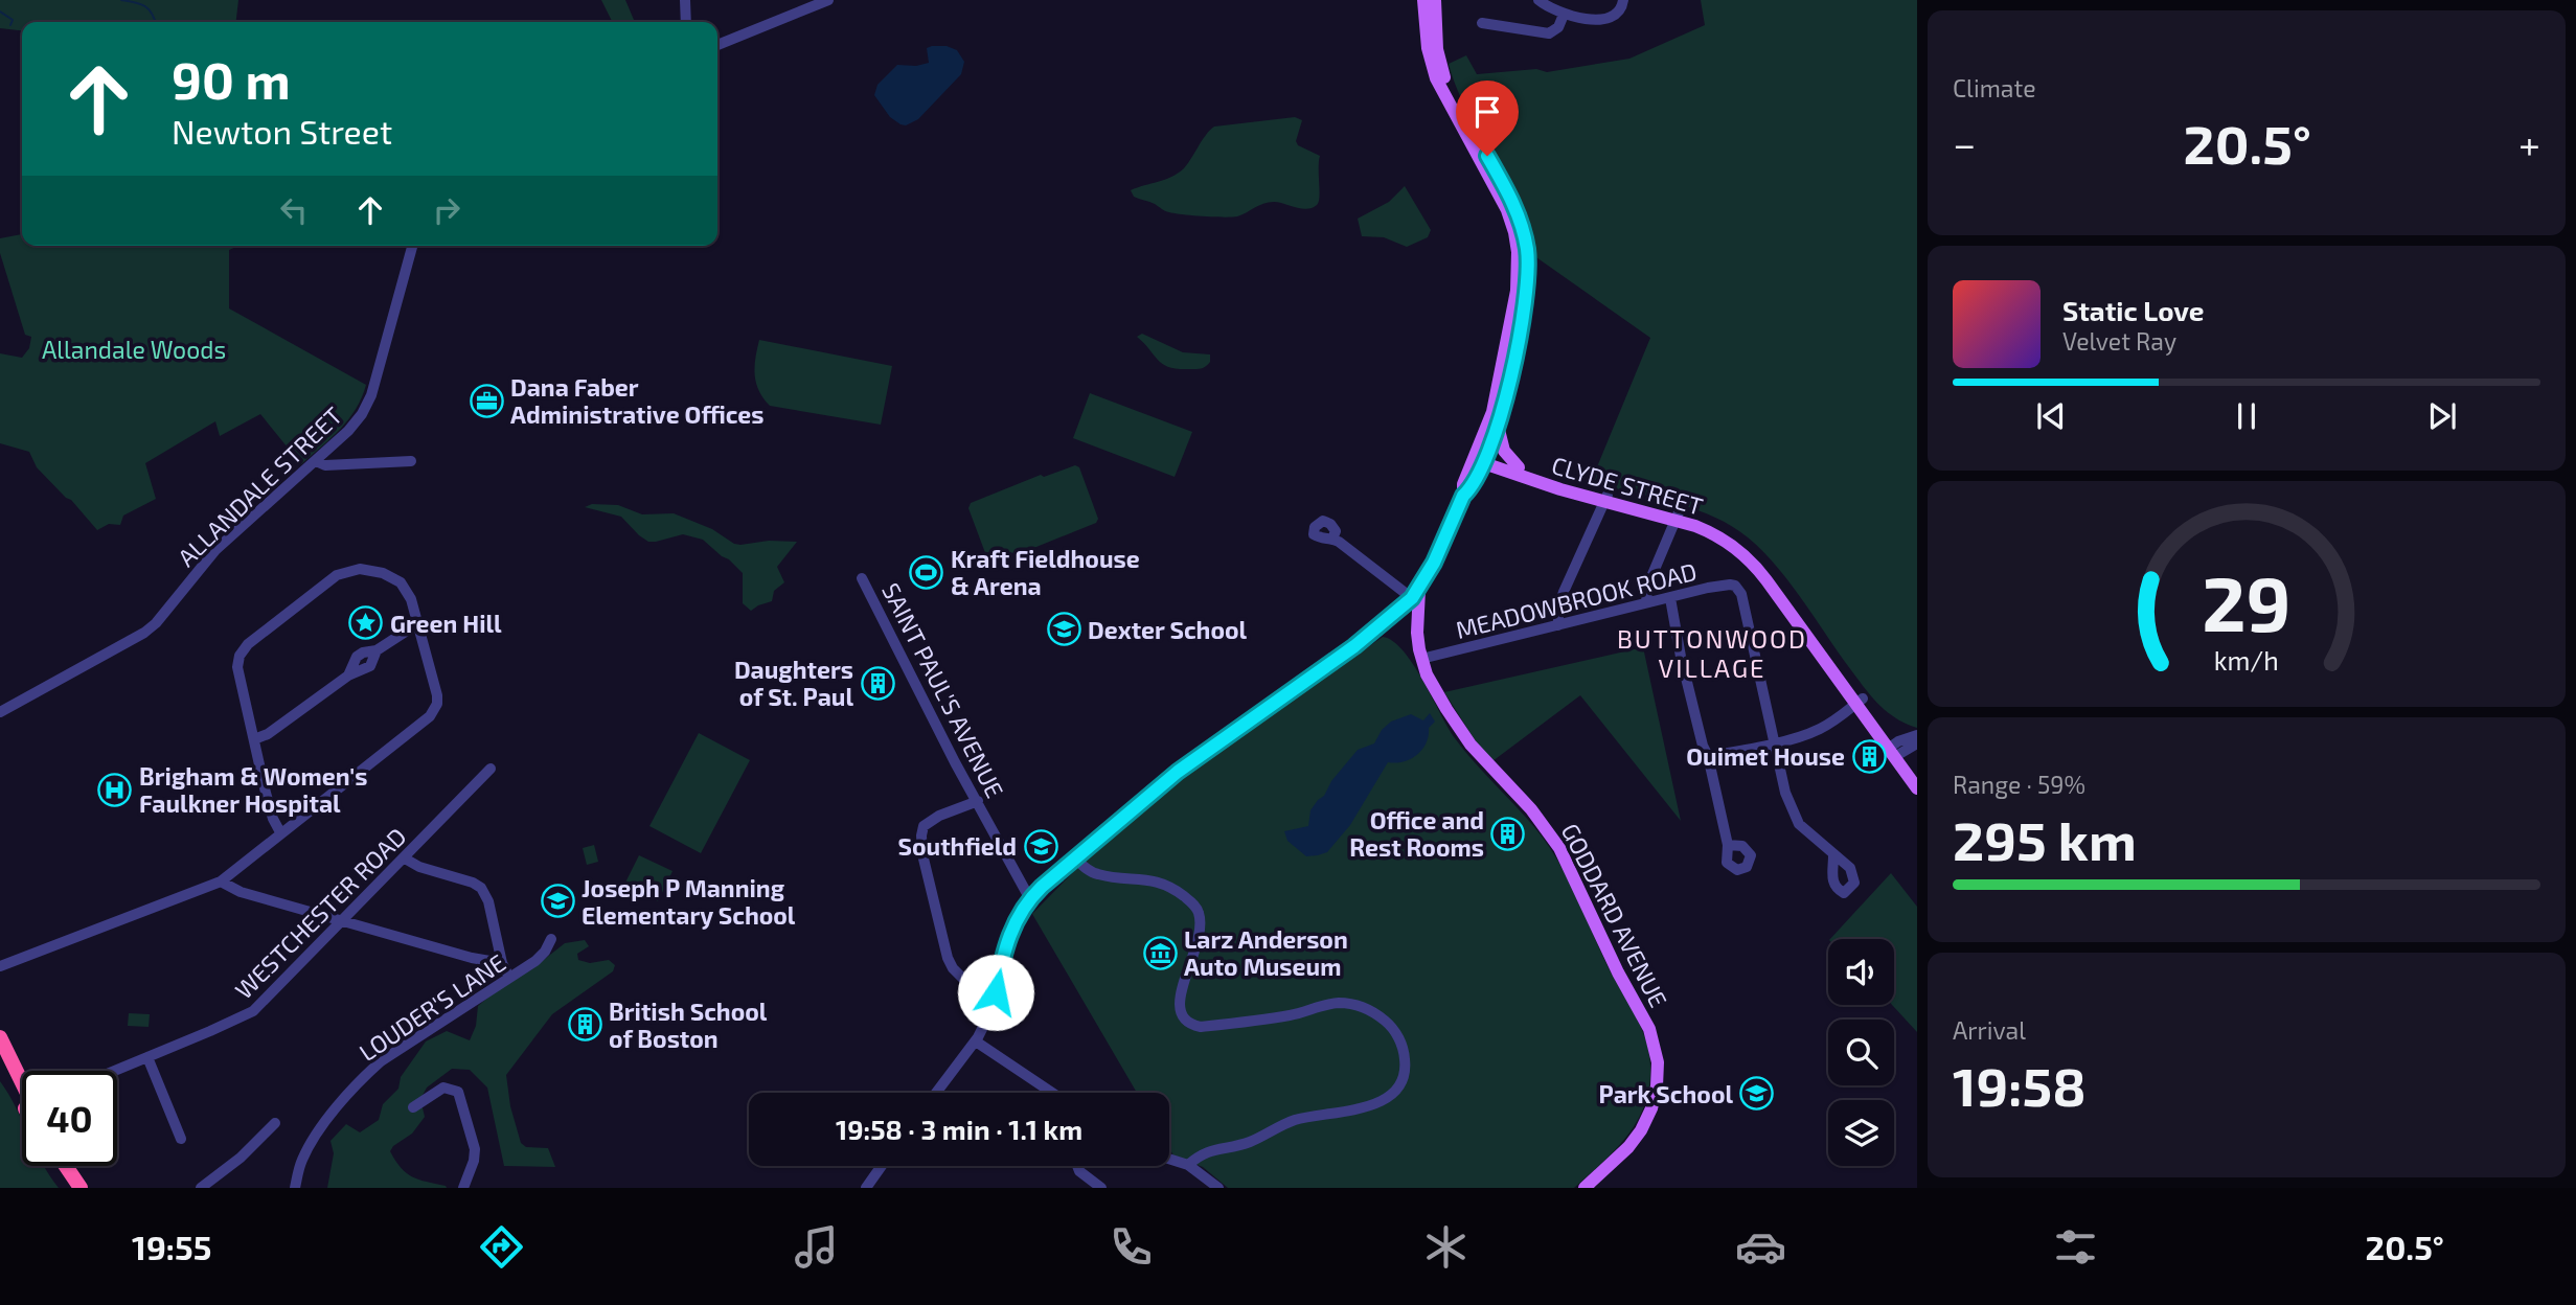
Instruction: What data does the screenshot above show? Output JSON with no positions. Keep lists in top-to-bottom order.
{
  "streets": {
    "main road": ["CLYDE STREET", "GODDARD AVENUE"],
    "street": [
      "ALLANDALE STREET",
      "MEADOWBROOK ROAD",
      "SAINT PAUL'S AVENUE",
      "WESTCHESTER ROAD",
      "LOUDER'S LANE"
    ]
  },
  "crossings": [
    ["MEADOWBROOK ROAD", "GODDARD AVENUE"]
  ],
  "districts": ["BUTTONWOOD VILLAGE"],
  "parks": ["Allandale Woods"],
  "places": {
    "office": ["Dana Faber Administrative Offices"],
    "sports": ["Kraft Fieldhouse & Arena"],
    "place": ["Green Hill"],
    "school or university": [
      "Dexter School",
      "Southfield",
      "Joseph P Manning Elementary School",
      "Park School"
    ],
    "building": [
      "Daughters of St. Paul",
      "Ouimet House",
      "Office and Rest Rooms",
      "British School of Boston"
    ],
    "hospital": ["Brigham & Women's Faulkner Hospital"],
    "museum": ["Larz Anderson Auto Museum"]
  },
  "page": {
    "tile": [
      "Climate",
      ["Range · 59%", "295 km"],
      ["Arrival", "19:58"]
    ],
    "turn": ["90 m", "Newton Street"],
    "heat": ["−", "20.5°", "+"],
    "song": ["Static Love", "Velvet Ray"],
    "limit": "40",
    "trip": "19:58 · 3 min · 1.1 km",
    "tabs": ["19:55", "20.5°"],
    "gauge": ["29", "km/h"]
  }
}
